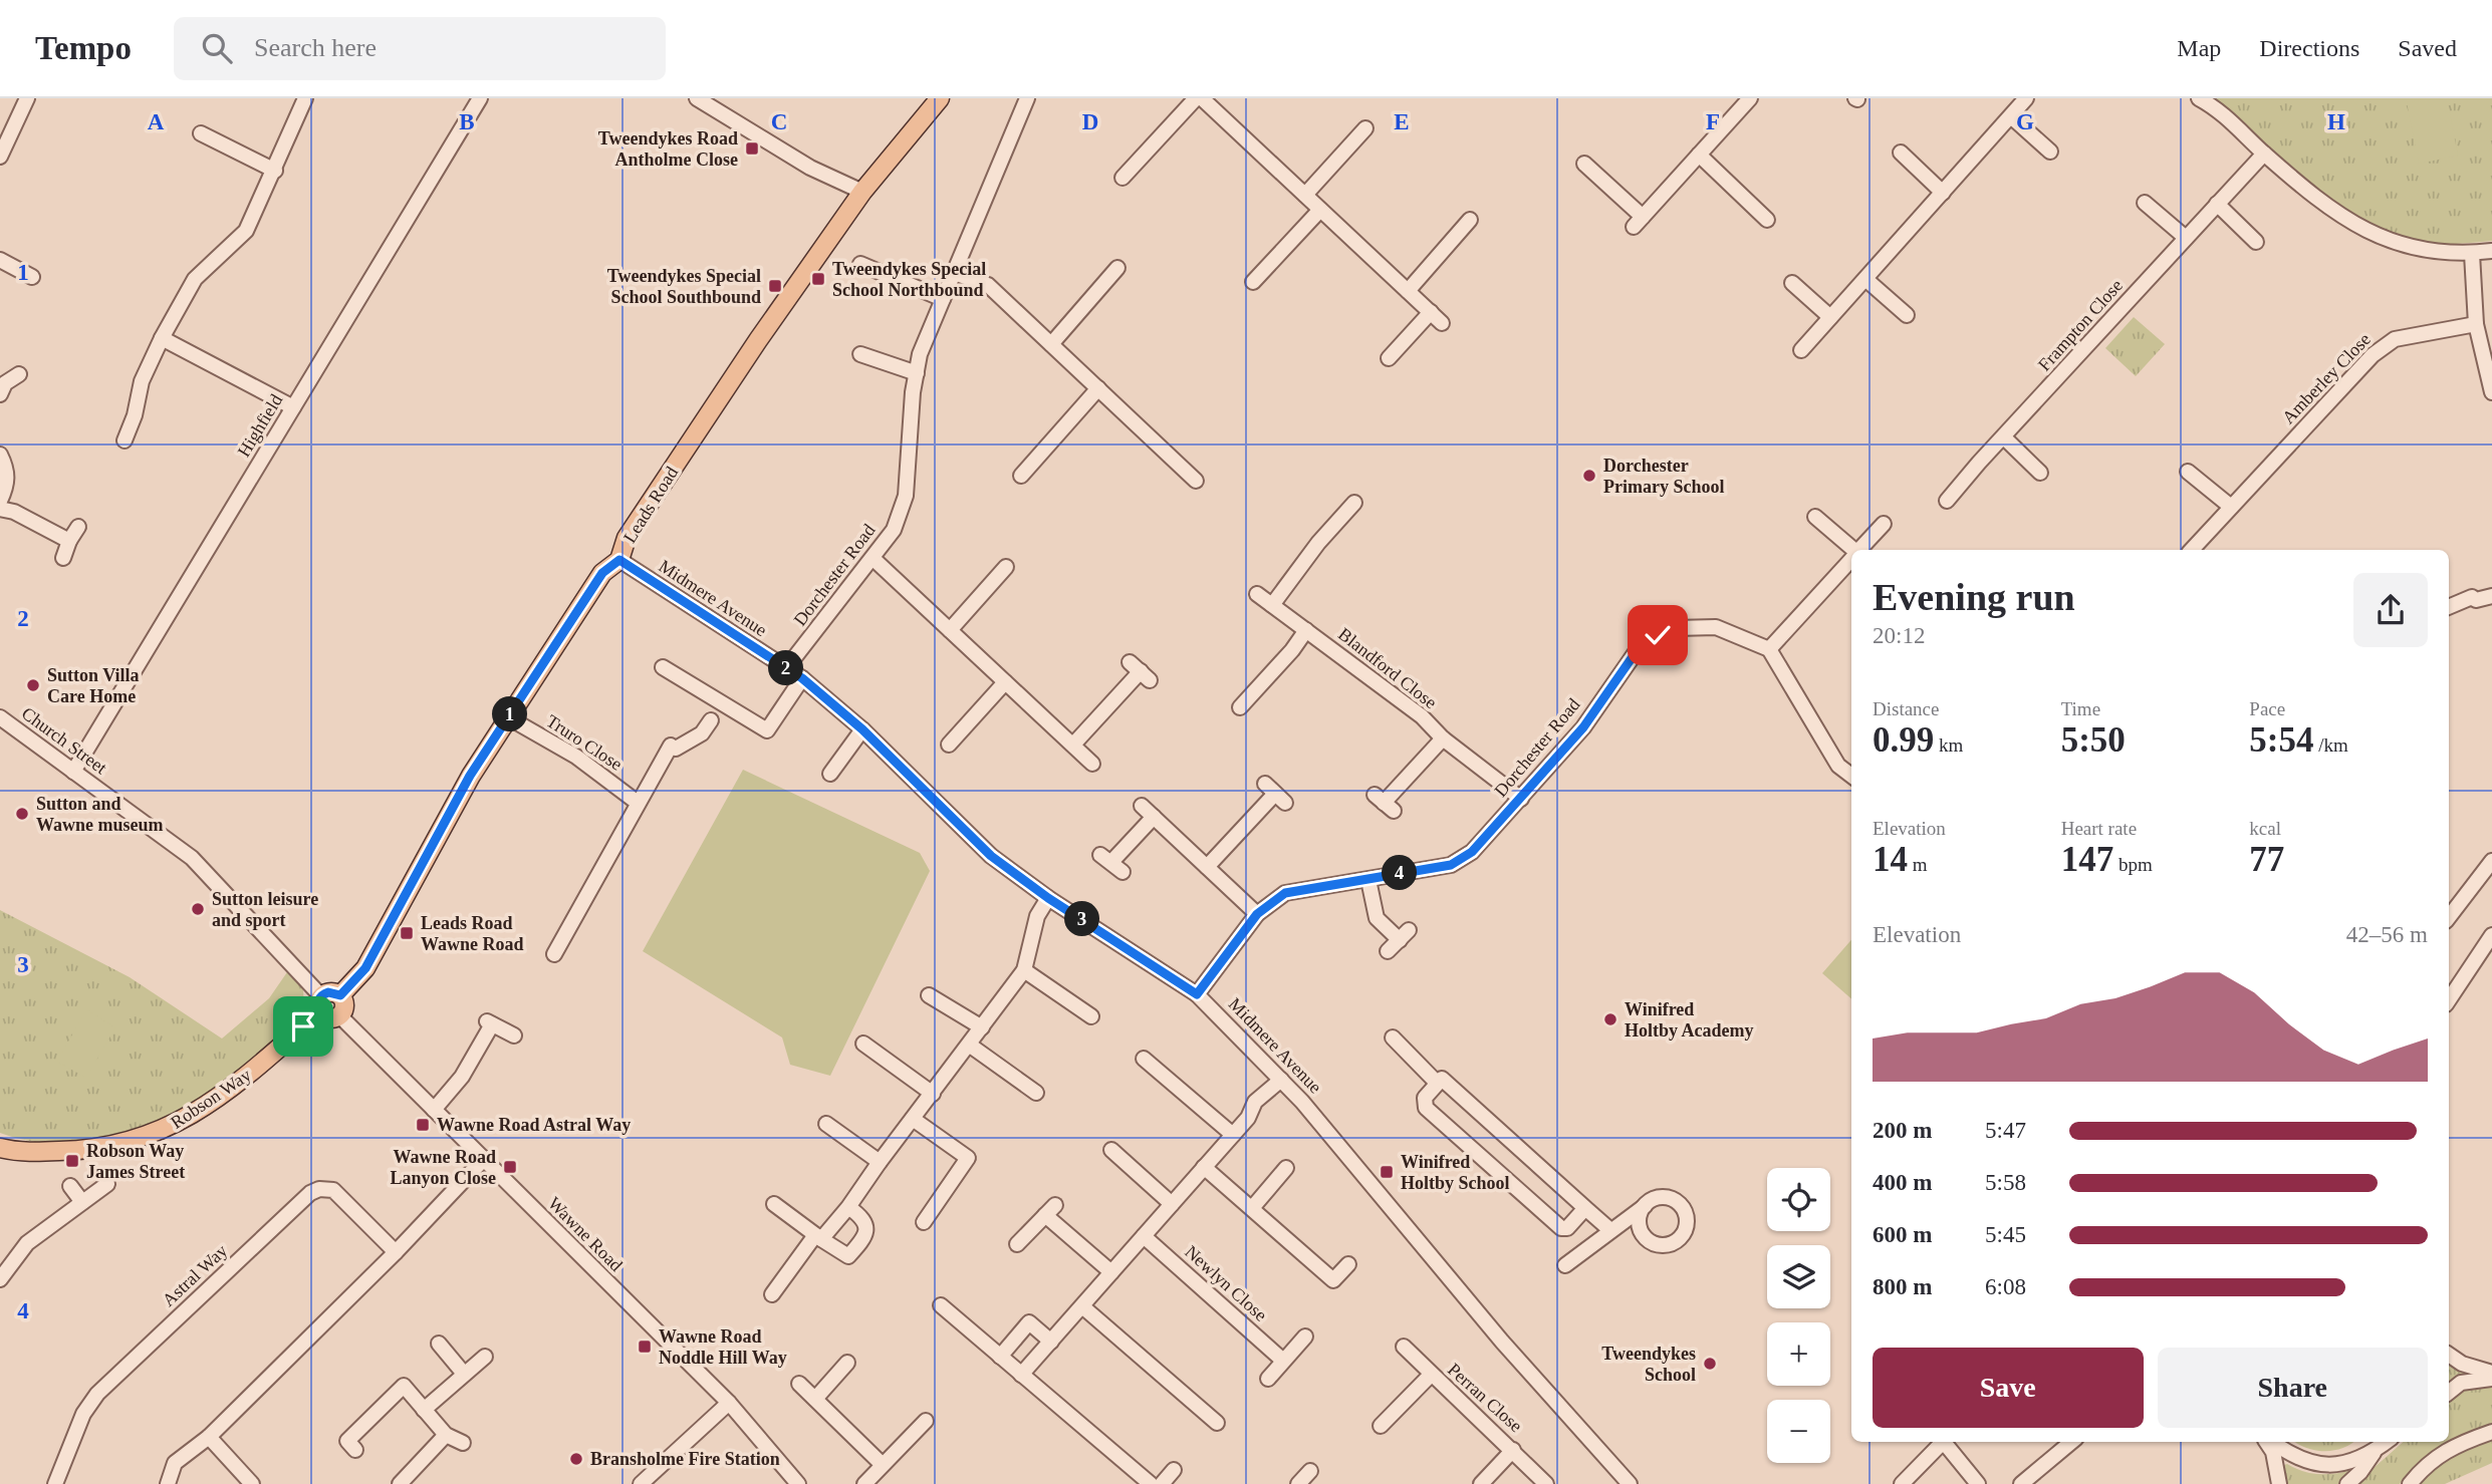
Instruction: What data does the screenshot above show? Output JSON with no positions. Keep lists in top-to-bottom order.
{
  "streets": {
    "main road": ["Leads Road", "Robson Way"],
    "street": [
      "Frampton Close",
      "Amberley Close",
      "Highfield",
      "Dorchester Road",
      "Midmere Avenue",
      "Blandford Close",
      "Church Street",
      "Truro Close",
      "Wawne Road",
      "Astral Way",
      "Newlyn Close",
      "Perran Close"
    ]
  },
  "crossings": [
    ["Highfield", "Church Street"],
    ["Leads Road", "Midmere Avenue"],
    ["Leads Road", "Church Street"],
    ["Leads Road", "Truro Close"],
    ["Leads Road", "Robson Way"],
    ["Leads Road", "Wawne Road"],
    ["Dorchester Road", "Midmere Avenue"],
    ["Dorchester Road", "Blandford Close"],
    ["Church Street", "Robson Way"],
    ["Church Street", "Wawne Road"],
    ["Robson Way", "Wawne Road"]
  ],
  "places": {
    "transit": [
      "Tweendykes Road Antholme Close",
      "Tweendykes Special School Northbound",
      "Tweendykes Special School Southbound",
      "Leads Road Wawne Road",
      "Wawne Road Astral Way",
      "Robson Way James Street",
      "Wawne Road Lanyon Close",
      "Winifred Holtby School",
      "Wawne Road Noddle Hill Way"
    ],
    "other": [
      "Dorchester Primary School",
      "Sutton Villa Care Home",
      "Sutton and Wawne museum",
      "Sutton leisure and sport",
      "Winifred Holtby Academy",
      "Tweendykes School",
      "Bransholme Fire Station"
    ]
  },
  "page": {
    "header": "Tempo",
    "search": "Search here",
    "nav": ["Map", "Directions", "Saved"],
    "heading": ["Evening run", "20:12"],
    "pins": [
      "2",
      "1",
      "4",
      "3"
    ],
    "stats": [
      ["Distance", "0.99 km"],
      ["Time", "5:50"],
      ["Pace", "5:54 /km"],
      ["Elevation", "14 m"],
      ["Heart rate", "147 bpm"],
      ["kcal", "77"]
    ],
    "chart": ["Elevation", "42–56 m"],
    "list": [
      {
        "name": "200 m",
        "note": "5:47"
      },
      {
        "name": "400 m",
        "note": "5:58"
      },
      {
        "name": "600 m",
        "note": "5:45"
      },
      {
        "name": "800 m",
        "note": "6:08"
      }
    ],
    "map_buttons": ["+", "−"],
    "buttons": ["Save", "Share"]
  },
  "grid": {
    "columns": [
      "A",
      "B",
      "C",
      "D",
      "E",
      "F",
      "G",
      "H"
    ],
    "rows": [
      "1",
      "2",
      "3",
      "4"
    ]
  }
}
